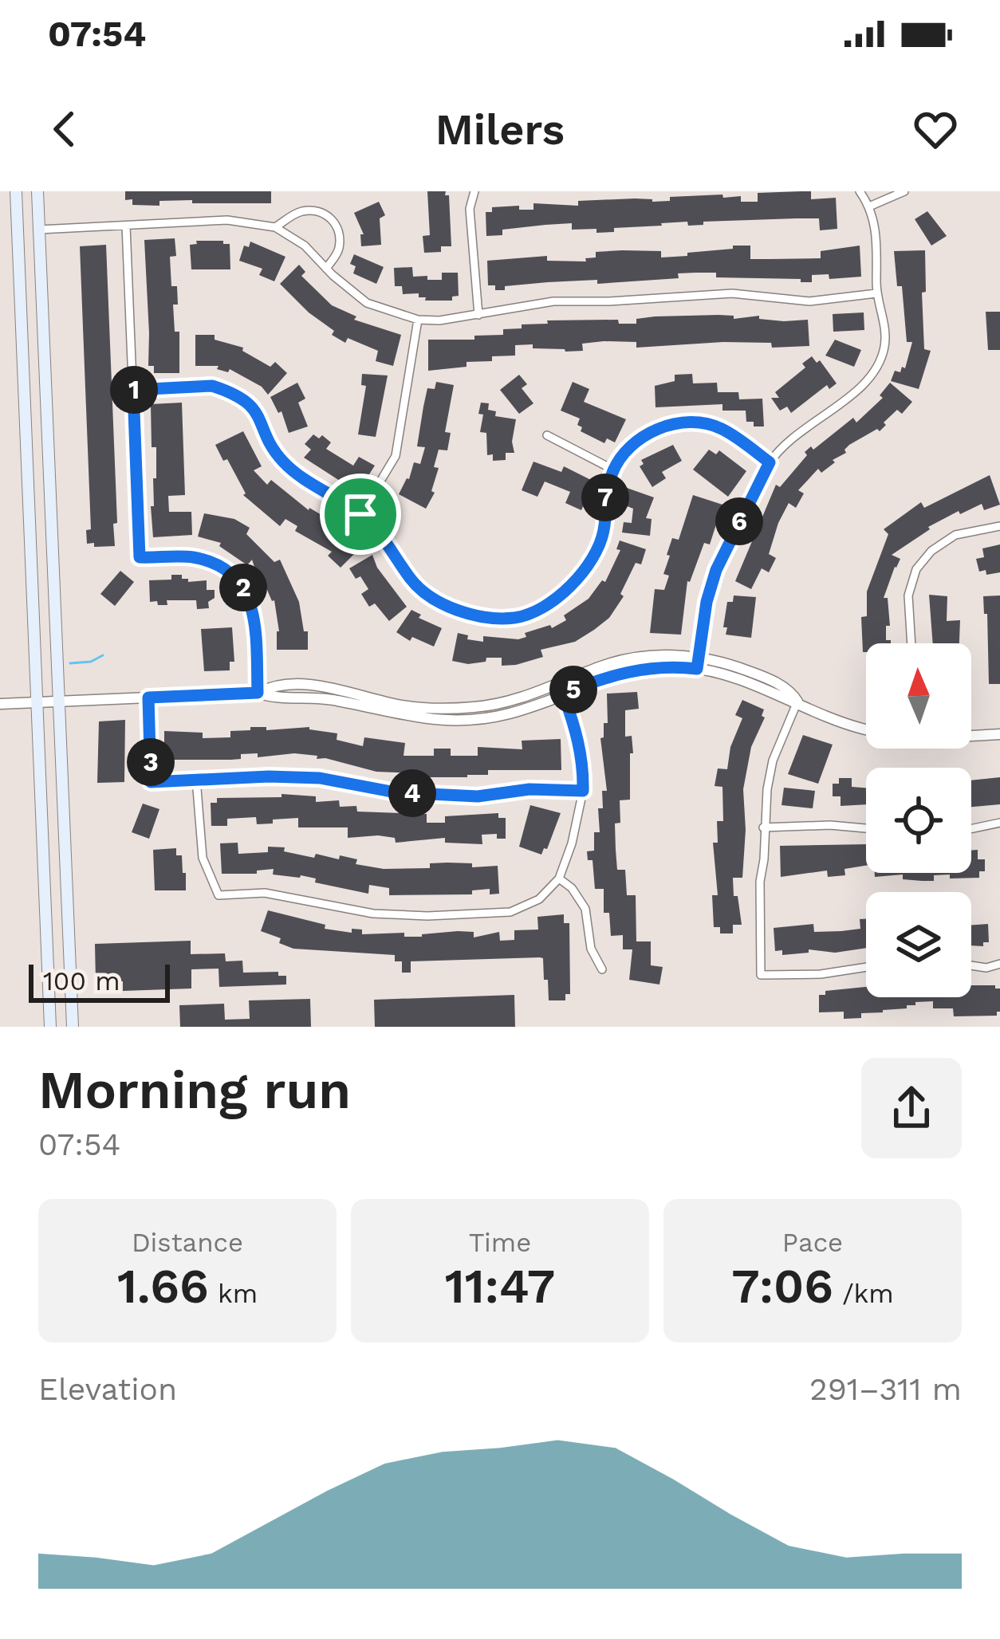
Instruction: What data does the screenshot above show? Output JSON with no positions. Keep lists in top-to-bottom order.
{
  "scale_bar": "100 m",
  "north": "top",
  "page": {
    "status": "07:54",
    "header": "Milers",
    "pins": [
      "1",
      "7",
      "6",
      "2",
      "5",
      "3",
      "4"
    ],
    "scale": "100 m",
    "heading": ["Morning run", "07:54"],
    "stats": [
      ["Distance", "1.66 km"],
      ["Time", "11:47"],
      ["Pace", "7:06 /km"]
    ],
    "chart": ["Elevation", "291–311 m"]
  }
}
